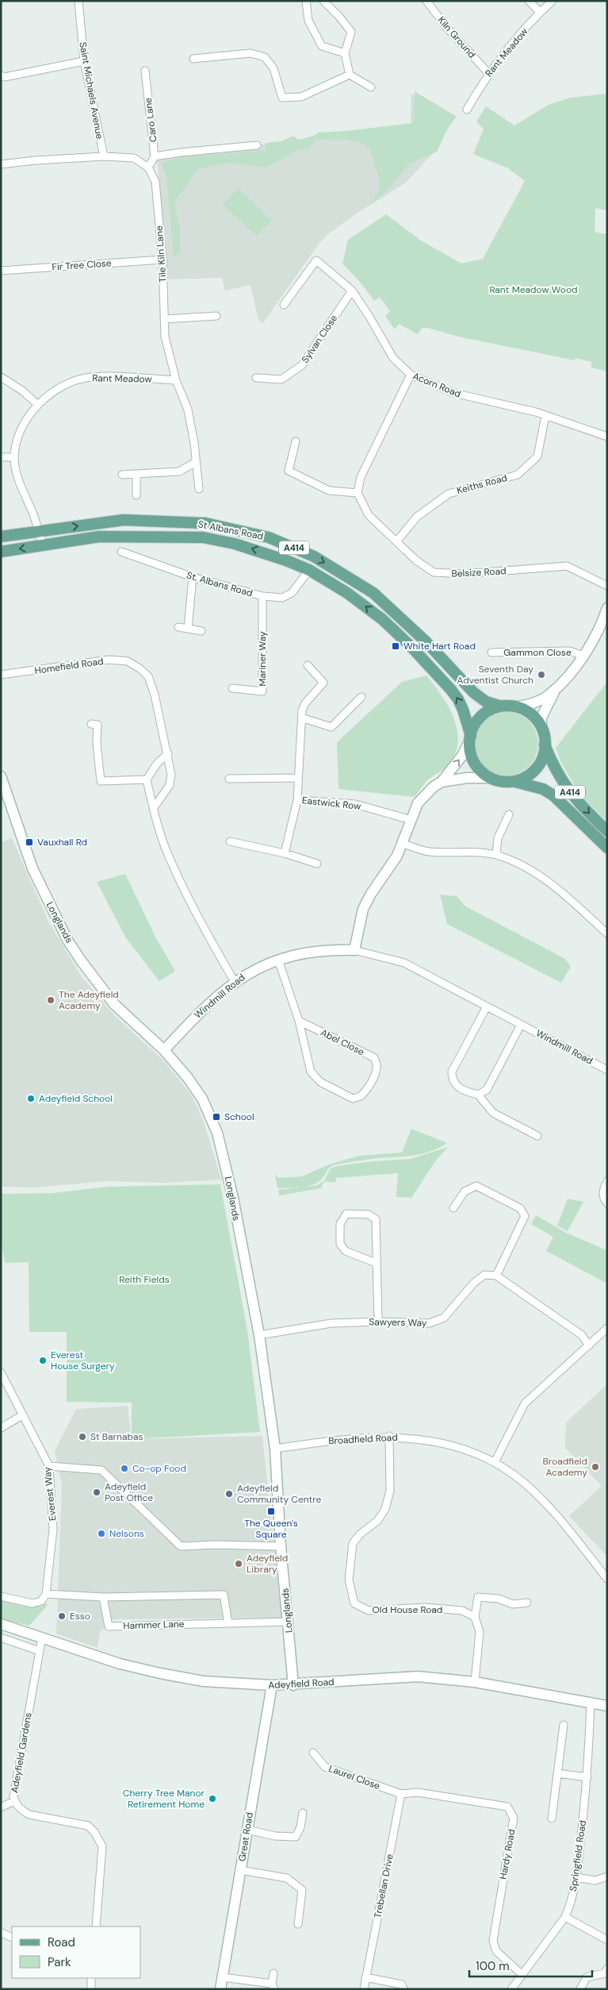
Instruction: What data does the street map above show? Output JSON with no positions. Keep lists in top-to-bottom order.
{
  "streets": {
    "main road": ["St Albans Road", "A414"],
    "street": [
      "Kiln Ground",
      "Rant Meadow",
      "Saint Michaels Avenue",
      "Caro Lane",
      "Tile Kiln Lane",
      "Fir Tree Close",
      "Sylvan Close",
      "Acorn Road",
      "Keiths Road",
      "Belsize Road",
      "St. Albans Road",
      "Gammon Close",
      "Mariner Way",
      "Homefield Road",
      "Eastwick Row",
      "Longlands",
      "Windmill Road",
      "Abel Close",
      "Sawyers Way",
      "Broadfield Road",
      "Everest Way",
      "Old House Road",
      "Hammer Lane",
      "Adeyfield Road",
      "Adeyfield Gardens",
      "Laurel Close",
      "Great Road",
      "Hardy Road",
      "Springfield Road",
      "Trebellan Drive"
    ]
  },
  "crossings": [
    ["Kiln Ground", "Rant Meadow"],
    ["Rant Meadow", "Tile Kiln Lane"],
    ["Rant Meadow", "St Albans Road"],
    ["Caro Lane", "Tile Kiln Lane"],
    ["Tile Kiln Lane", "Fir Tree Close"],
    ["Sylvan Close", "Acorn Road"],
    ["Acorn Road", "Keiths Road"],
    ["Keiths Road", "Belsize Road"],
    ["St Albans Road", "A414"],
    ["St Albans Road", "St. Albans Road"],
    ["St. Albans Road", "Mariner Way"],
    ["Longlands", "Windmill Road"],
    ["Longlands", "Sawyers Way"],
    ["Longlands", "Broadfield Road"],
    ["Longlands", "Hammer Lane"],
    ["Longlands", "Adeyfield Road"],
    ["Windmill Road", "Abel Close"],
    ["Broadfield Road", "Old House Road"],
    ["Adeyfield Road", "Adeyfield Gardens"],
    ["Adeyfield Road", "Great Road"],
    ["Adeyfield Road", "Springfield Road"],
    ["Laurel Close", "Hardy Road"],
    ["Laurel Close", "Trebellan Drive"],
    ["Hardy Road", "Springfield Road"],
    ["Hardy Road", "Trebellan Drive"]
  ],
  "parks": ["Rant Meadow Wood", "Reith Fields"],
  "places": {
    "transit": [
      "White Hart Road",
      "Vauxhall Rd",
      "School",
      "The Queen's Square"
    ],
    "other": [
      "Seventh Day Adventist Church",
      "The Adeyfield Academy",
      "Adeyfield School",
      "Everest House Surgery",
      "St Barnabas",
      "Broadfield Academy",
      "Co-op Food",
      "Adeyfield Post Office",
      "Adeyfield Community Centre",
      "Nelsons",
      "Adeyfield Library",
      "Esso",
      "Cherry Tree Manor Retirement Home"
    ]
  },
  "legend": ["Road", "Park"],
  "scale_bar": "100 m"
}
